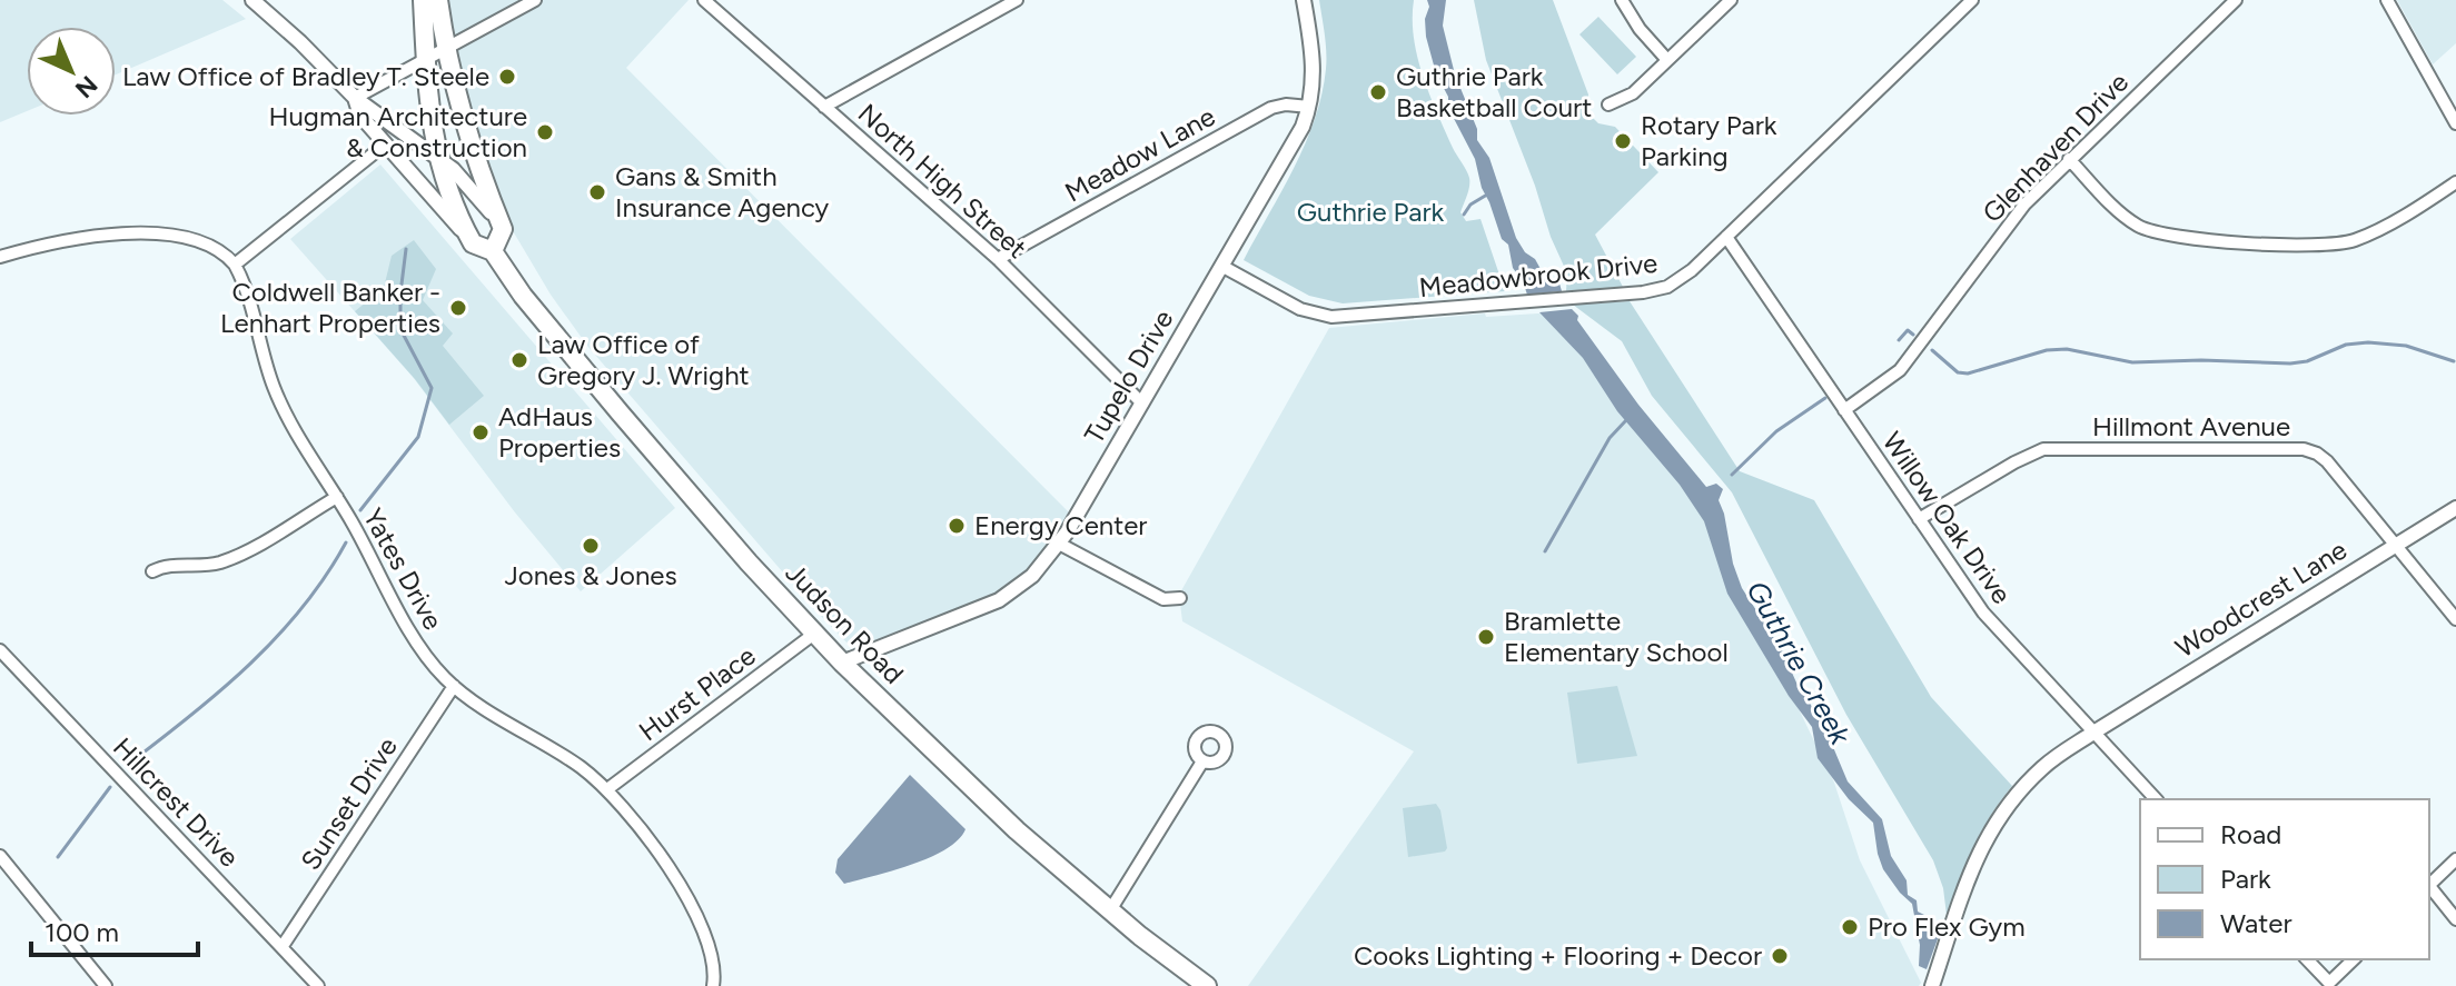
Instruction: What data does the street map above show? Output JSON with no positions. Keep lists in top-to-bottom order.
{
  "streets": {
    "main road": ["Judson Road"],
    "street": [
      "Glenhaven Drive",
      "Meadow Lane",
      "North High Street",
      "Meadowbrook Drive",
      "Tupelo Drive",
      "Hillmont Avenue",
      "Willow Oak Drive",
      "Yates Drive",
      "Woodcrest Lane",
      "Hurst Place",
      "Hillcrest Drive",
      "Sunset Drive"
    ]
  },
  "crossings": [
    ["Glenhaven Drive", "Willow Oak Drive"],
    ["Meadow Lane", "North High Street"],
    ["Meadow Lane", "Tupelo Drive"],
    ["North High Street", "Tupelo Drive"],
    ["Meadowbrook Drive", "Tupelo Drive"],
    ["Meadowbrook Drive", "Willow Oak Drive"],
    ["Tupelo Drive", "Judson Road"],
    ["Hillmont Avenue", "Willow Oak Drive"],
    ["Hillmont Avenue", "Woodcrest Lane"],
    ["Willow Oak Drive", "Woodcrest Lane"],
    ["Yates Drive", "Hurst Place"],
    ["Yates Drive", "Sunset Drive"],
    ["Judson Road", "Hurst Place"],
    ["Hillcrest Drive", "Sunset Drive"]
  ],
  "water": ["Guthrie Creek"],
  "parks": ["Guthrie Park"],
  "places": [
    "Law Office of Bradley T. Steele",
    "Guthrie Park Basketball Court",
    "Hugman Architecture & Construction",
    "Rotary Park Parking",
    "Gans & Smith Insurance Agency",
    "Coldwell Banker - Lenhart Properties",
    "Law Office of Gregory J. Wright",
    "AdHaus Properties",
    "Energy Center",
    "Jones & Jones",
    "Bramlette Elementary School",
    "Pro Flex Gym",
    "Cooks Lighting + Flooring + Decor"
  ],
  "legend": ["Road", "Park", "Water"],
  "scale_bar": "100 m",
  "north": "bottom right"
}
